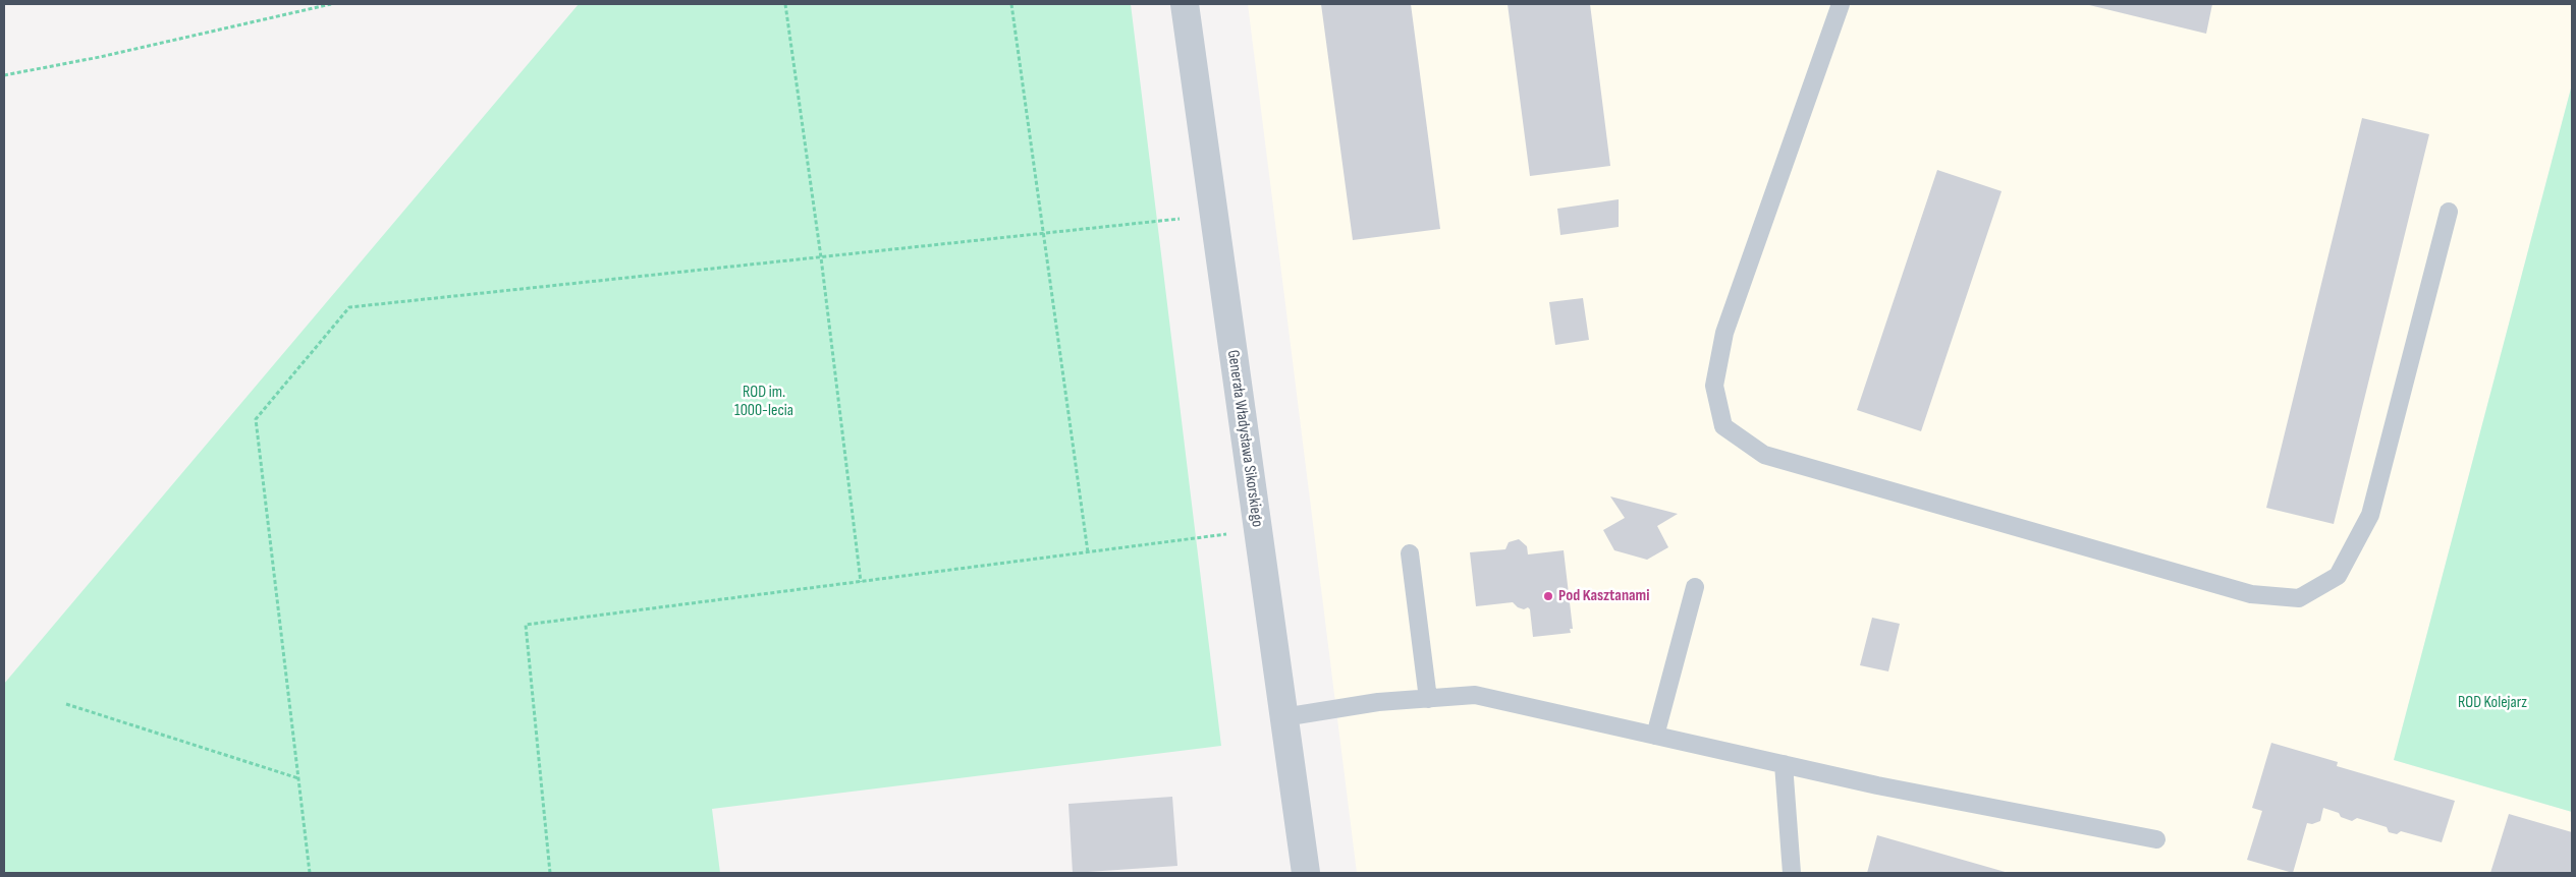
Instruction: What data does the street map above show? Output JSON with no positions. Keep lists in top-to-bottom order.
{
  "streets": {
    "street": ["Generała Władysława Sikorskiego"]
  },
  "parks": ["ROD im. 1000-lecia", "ROD Kolejarz"],
  "places": ["Pod Kasztanami"]
}
